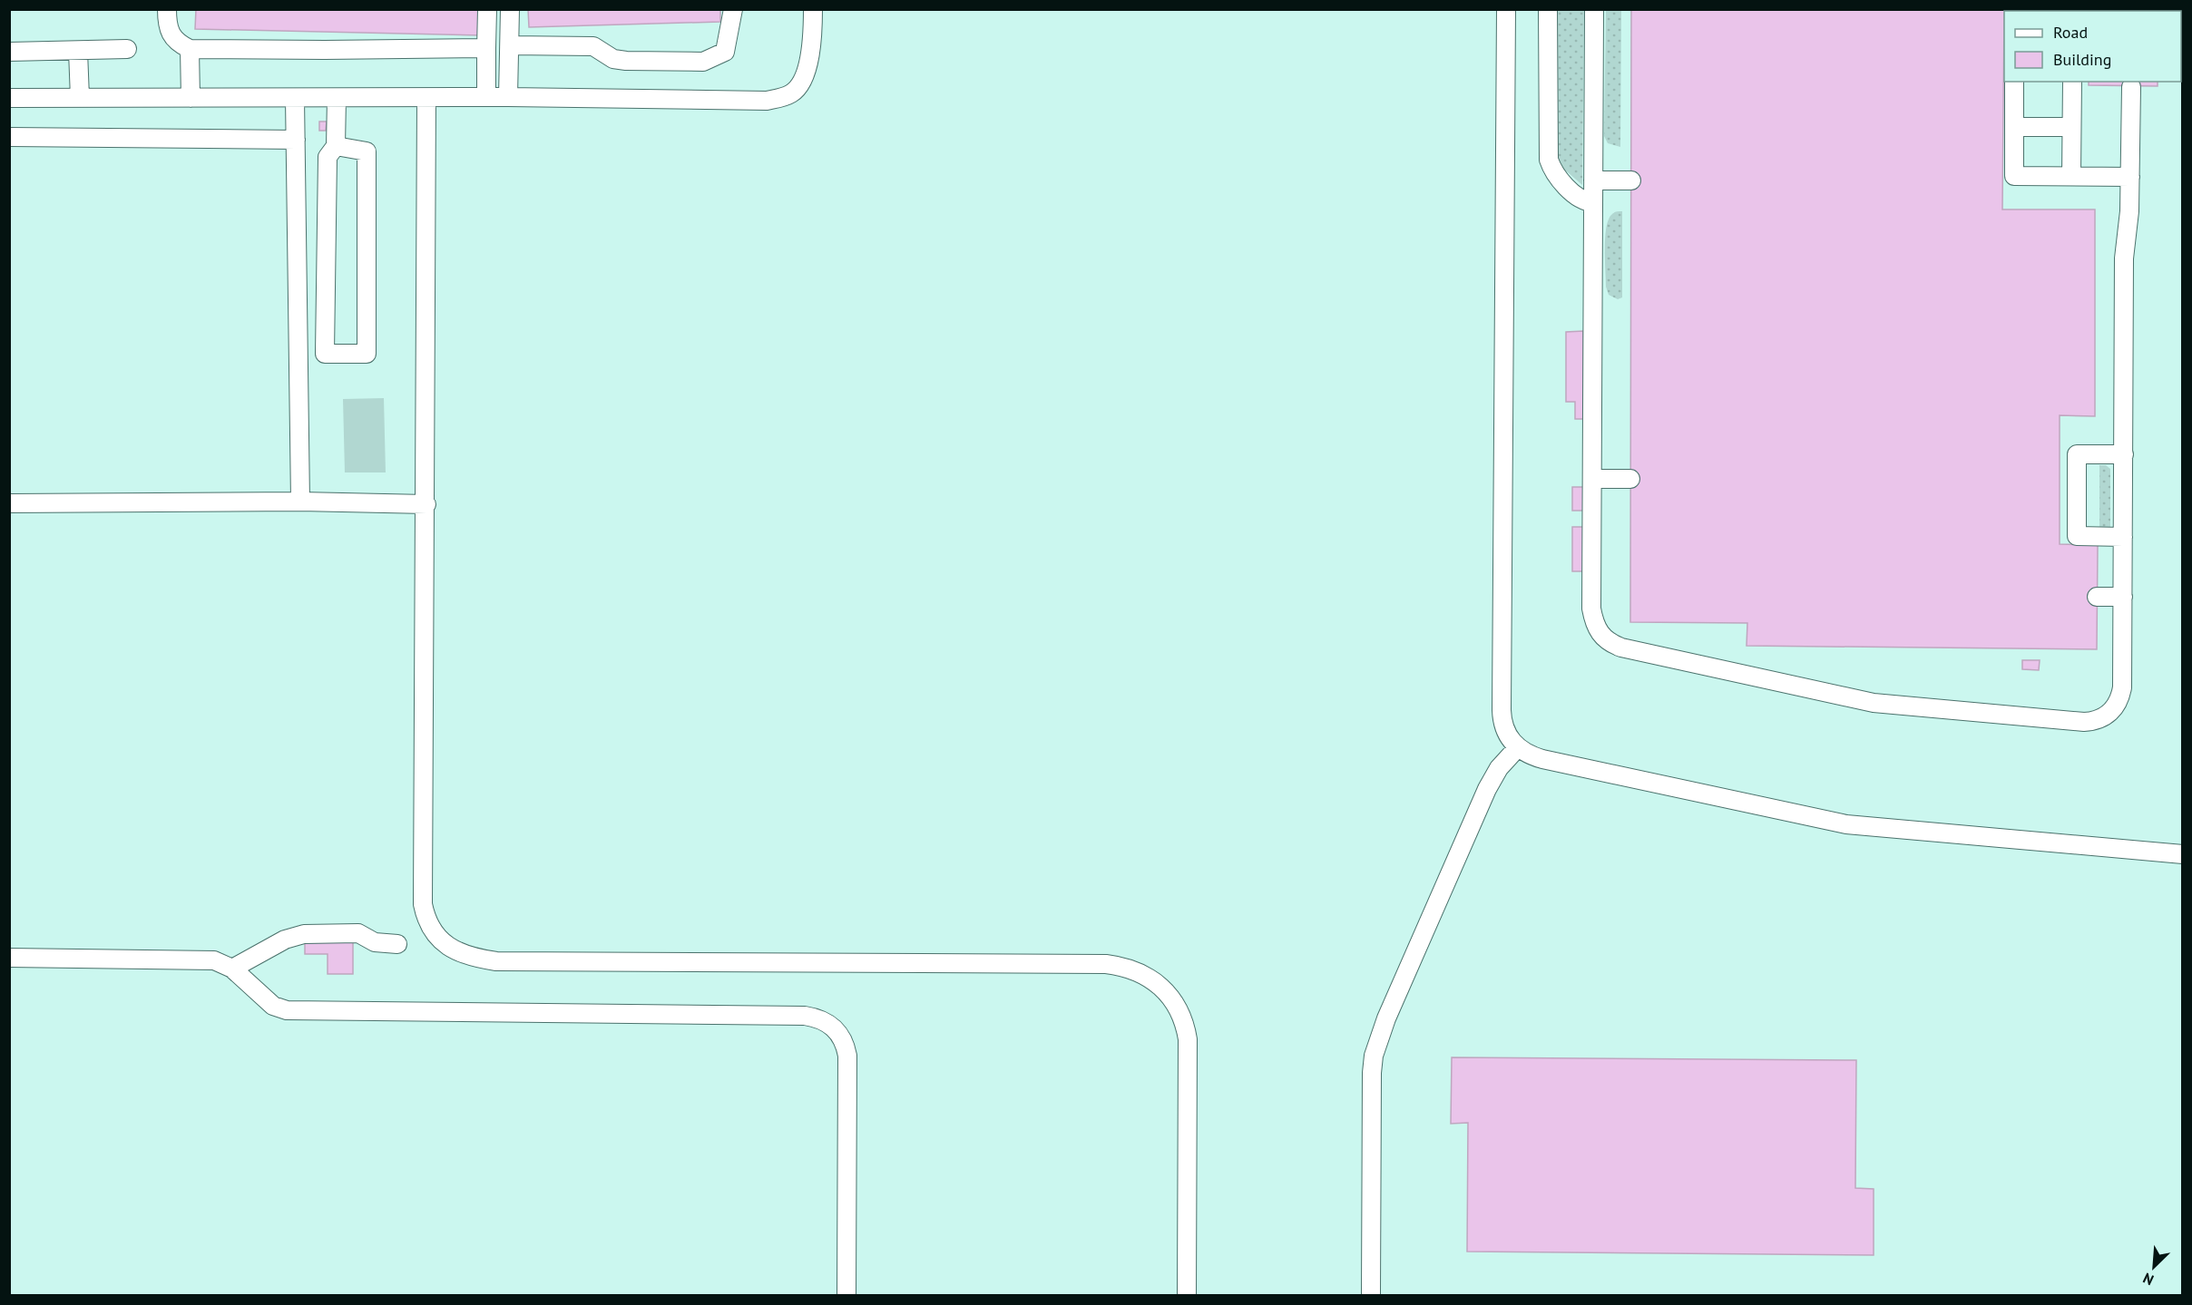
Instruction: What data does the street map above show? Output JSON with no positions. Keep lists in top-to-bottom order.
{
  "legend": ["Road", "Building"],
  "north": "bottom left"
}
